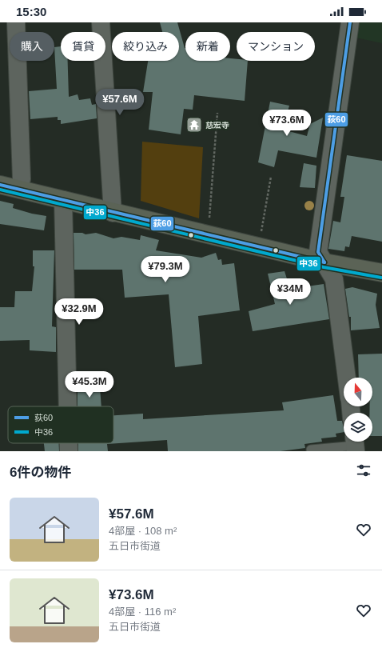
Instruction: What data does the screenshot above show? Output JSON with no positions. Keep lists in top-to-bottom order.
{
  "places": {
    "temple": ["慈宏寺"]
  },
  "lines": ["transit line 荻60", "transit line 中36"],
  "legend": ["荻60", "中36"],
  "north": "top",
  "page": {
    "status": "15:30",
    "chip": [
      "購入",
      "賃貸",
      "絞り込み",
      "新着",
      "マンション"
    ],
    "price": [
      "¥57.6M",
      "¥73.6M",
      "¥79.3M",
      "¥34M",
      "¥32.9M",
      "¥45.3M"
    ],
    "heading": "6件の物件",
    "list": [
      {
        "name": "¥57.6M",
        "note": "4部屋 · 108 m² · 五日市街道"
      },
      {
        "name": "¥73.6M",
        "note": "4部屋 · 116 m² · 五日市街道"
      }
    ]
  }
}
